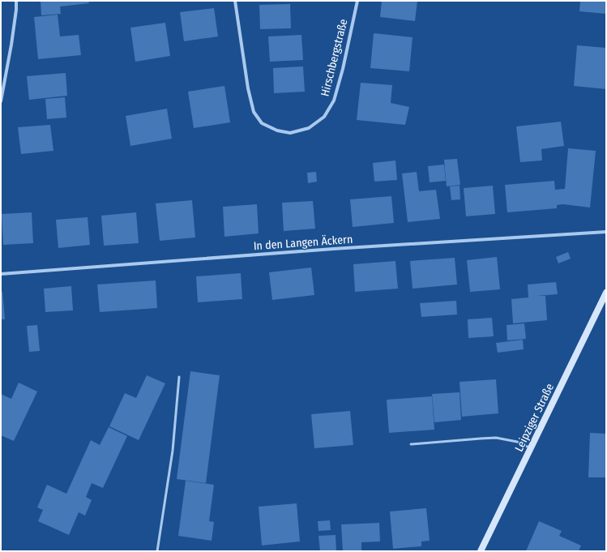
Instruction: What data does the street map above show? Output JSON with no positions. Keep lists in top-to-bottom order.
{
  "streets": {
    "street": ["Hirschbergstraße", "In den Langen Äckern", "Leipziger Straße"]
  }
}
